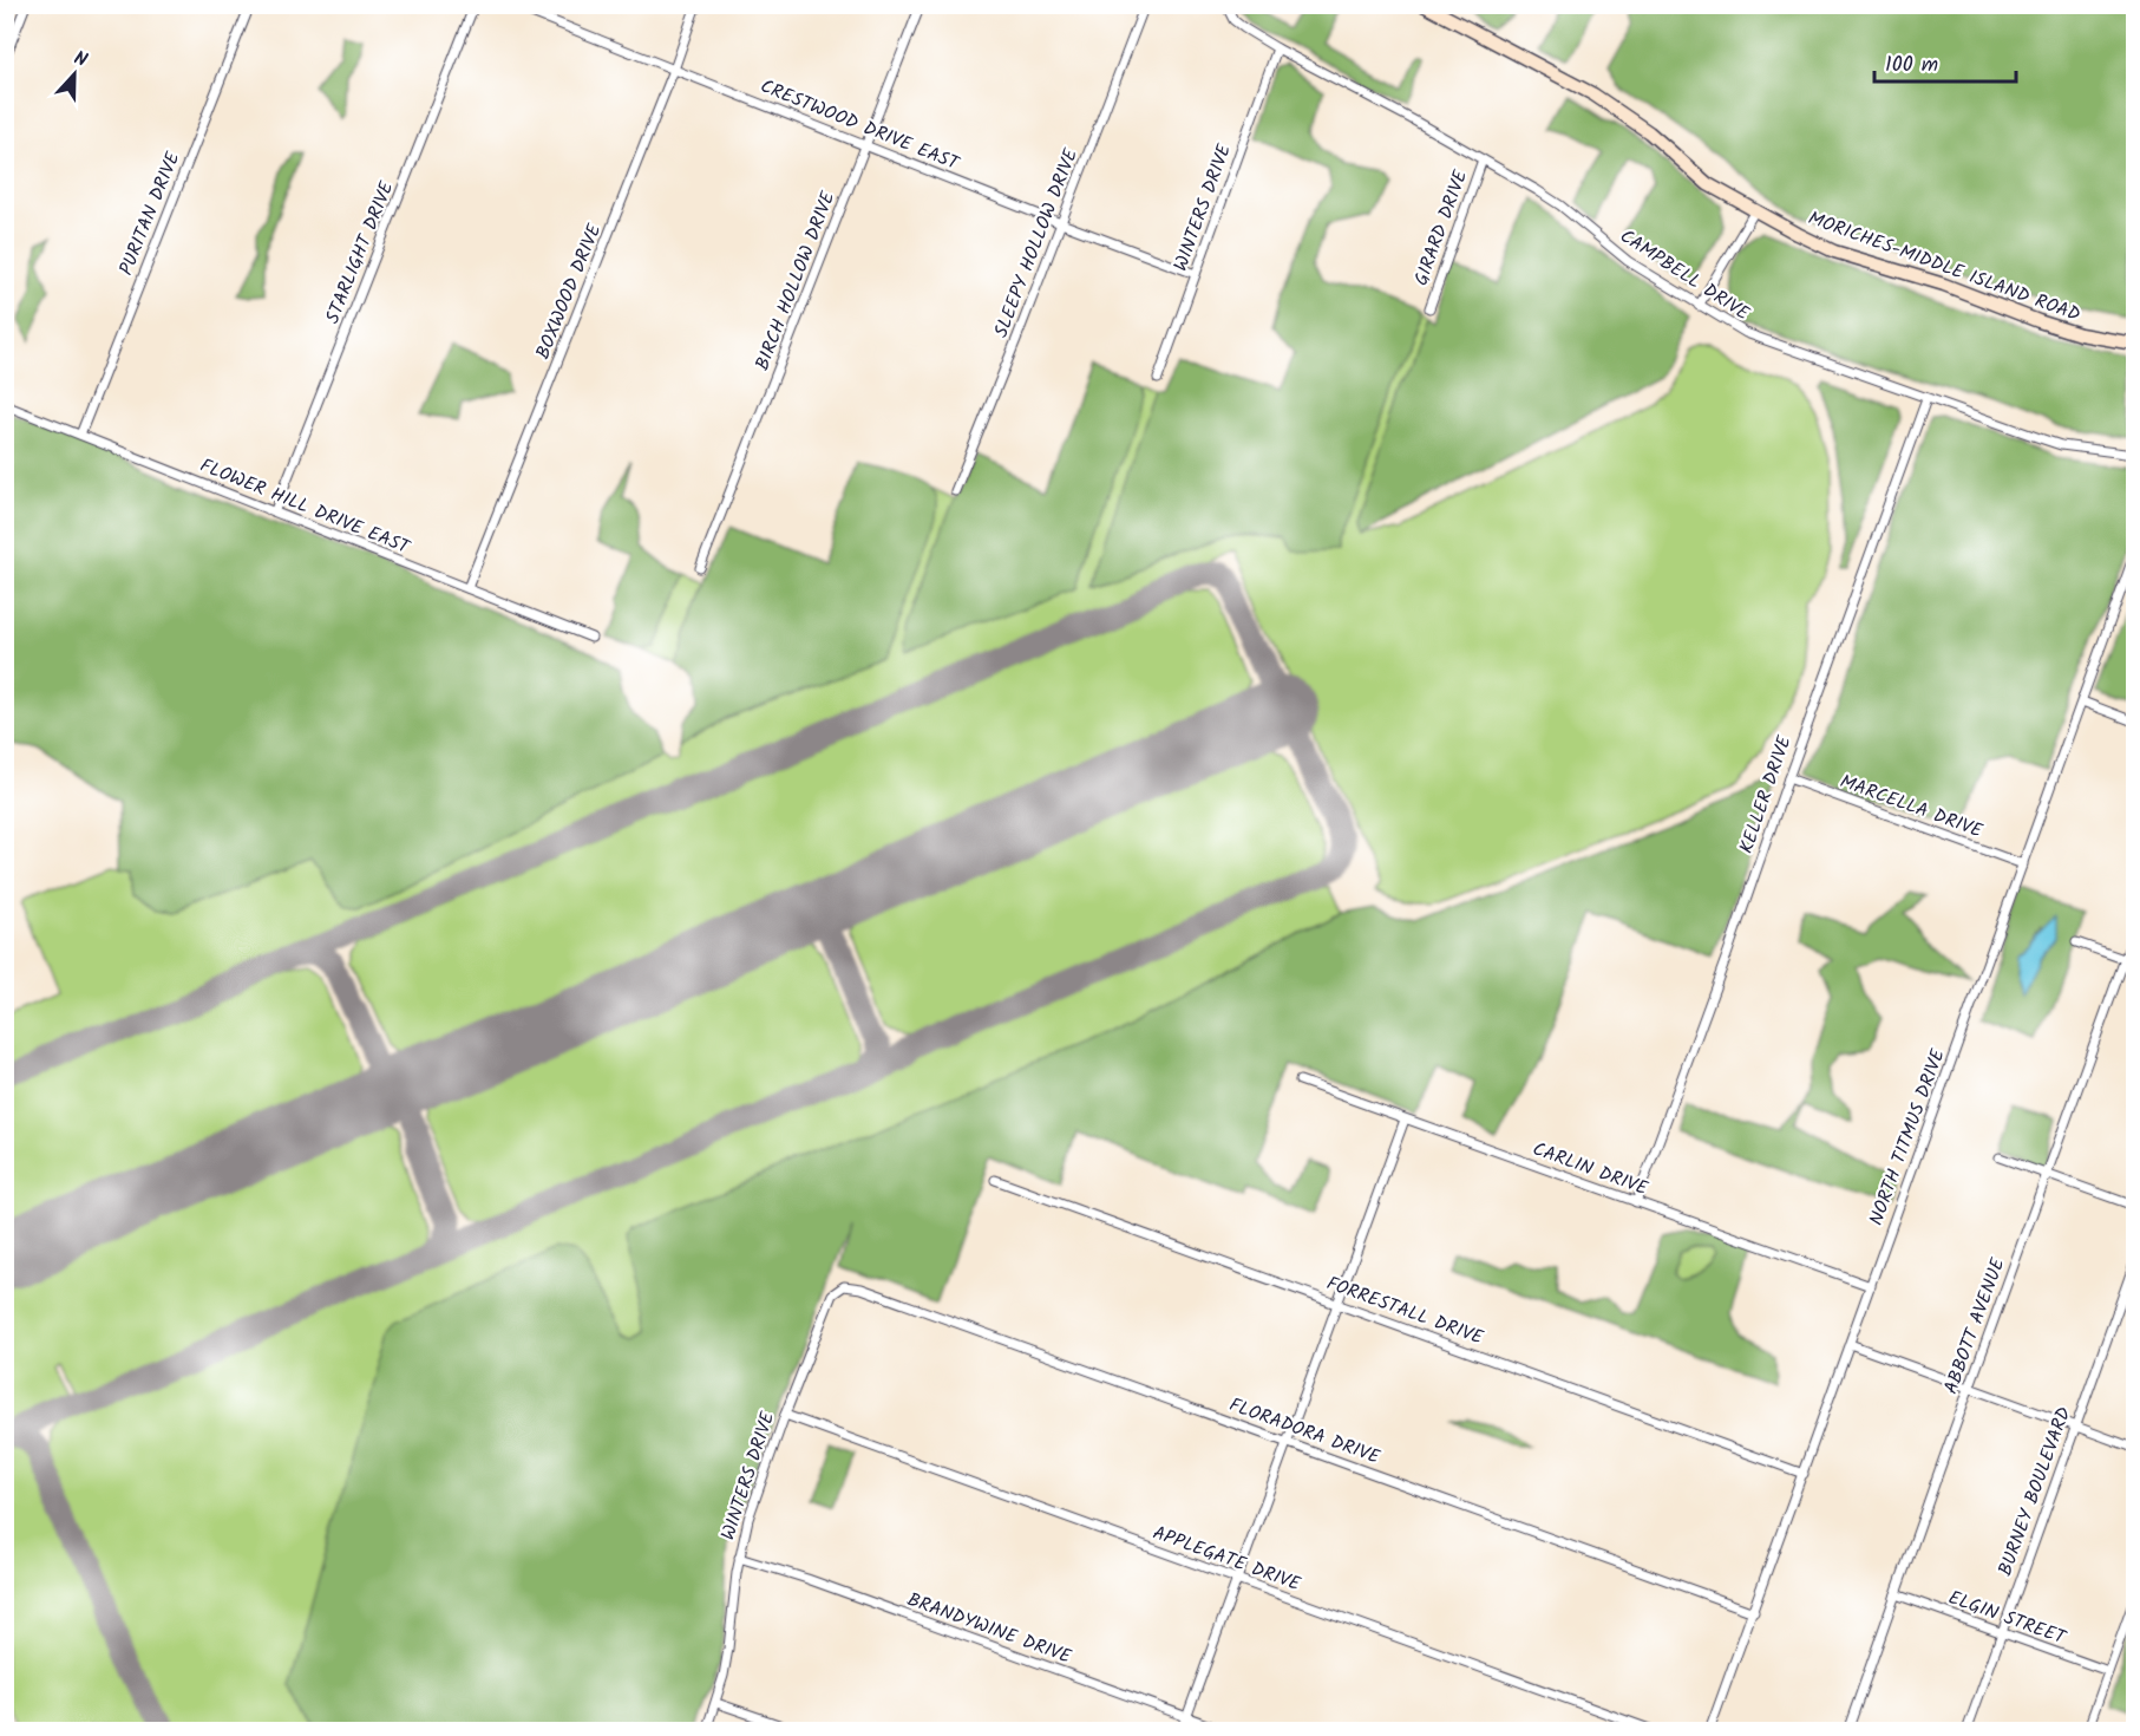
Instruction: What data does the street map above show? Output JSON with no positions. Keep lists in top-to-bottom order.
{
  "streets": {
    "main road": ["MORICHES-MIDDLE ISLAND ROAD"],
    "street": [
      "CRESTWOOD DRIVE EAST",
      "WINTERS DRIVE",
      "PURITAN DRIVE",
      "GIRARD DRIVE",
      "SLEEPY HOLLOW DRIVE",
      "STARLIGHT DRIVE",
      "CAMPBELL DRIVE",
      "BIRCH HOLLOW DRIVE",
      "BOXWOOD DRIVE",
      "FLOWER HILL DRIVE EAST",
      "KELLER DRIVE",
      "MARCELLA DRIVE",
      "NORTH TITMUS DRIVE",
      "CARLIN DRIVE",
      "FORRESTALL DRIVE",
      "ABBOTT AVENUE",
      "FLORADORA DRIVE",
      "BURNEY BOULEVARD",
      "APPLEGATE DRIVE",
      "ELGIN STREET",
      "BRANDYWINE DRIVE"
    ]
  },
  "crossings": [
    ["CRESTWOOD DRIVE EAST", "WINTERS DRIVE"],
    ["CRESTWOOD DRIVE EAST", "SLEEPY HOLLOW DRIVE"],
    ["CRESTWOOD DRIVE EAST", "BIRCH HOLLOW DRIVE"],
    ["CRESTWOOD DRIVE EAST", "BOXWOOD DRIVE"],
    ["WINTERS DRIVE", "CAMPBELL DRIVE"],
    ["WINTERS DRIVE", "FLORADORA DRIVE"],
    ["WINTERS DRIVE", "APPLEGATE DRIVE"],
    ["WINTERS DRIVE", "BRANDYWINE DRIVE"],
    ["PURITAN DRIVE", "FLOWER HILL DRIVE EAST"],
    ["GIRARD DRIVE", "CAMPBELL DRIVE"],
    ["STARLIGHT DRIVE", "FLOWER HILL DRIVE EAST"],
    ["CAMPBELL DRIVE", "KELLER DRIVE"],
    ["BOXWOOD DRIVE", "FLOWER HILL DRIVE EAST"],
    ["KELLER DRIVE", "MARCELLA DRIVE"],
    ["KELLER DRIVE", "CARLIN DRIVE"],
    ["MARCELLA DRIVE", "NORTH TITMUS DRIVE"],
    ["NORTH TITMUS DRIVE", "CARLIN DRIVE"],
    ["NORTH TITMUS DRIVE", "FORRESTALL DRIVE"],
    ["NORTH TITMUS DRIVE", "FLORADORA DRIVE"],
    ["ABBOTT AVENUE", "ELGIN STREET"],
    ["BURNEY BOULEVARD", "ELGIN STREET"]
  ],
  "scale_bar": "100 m",
  "north": "top"
}
